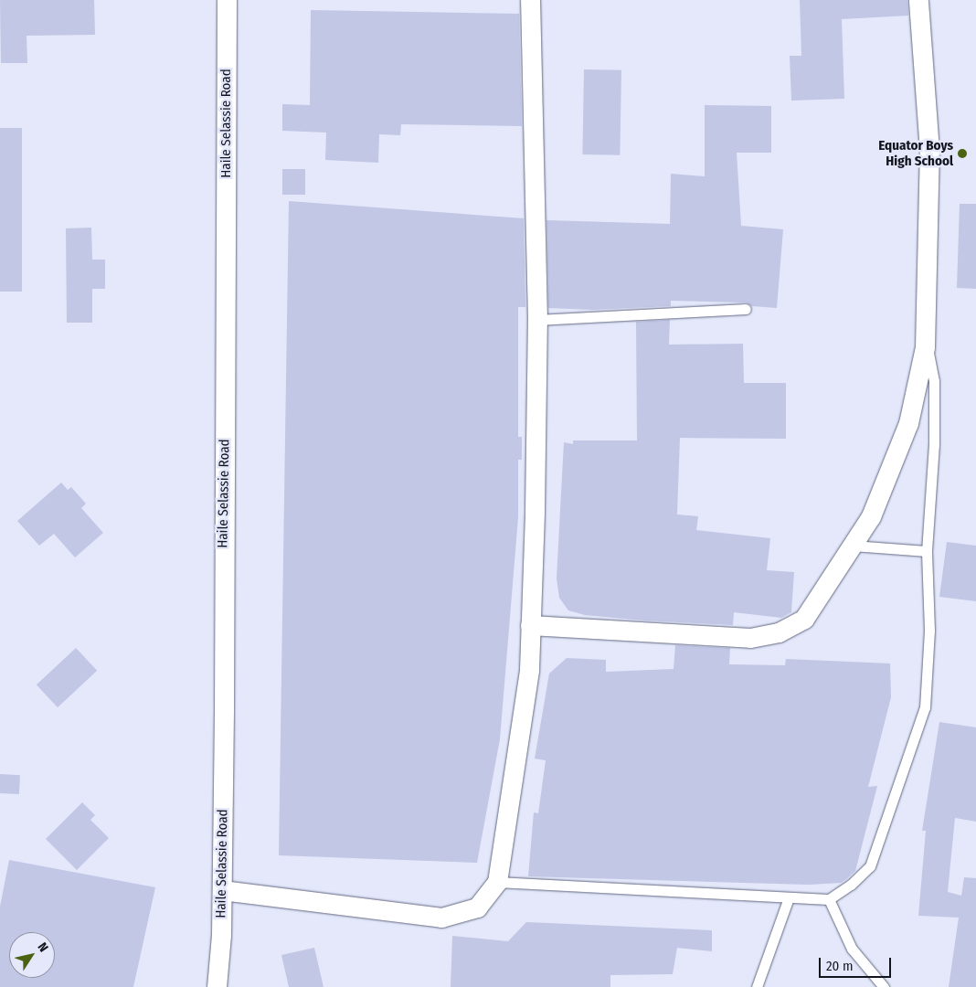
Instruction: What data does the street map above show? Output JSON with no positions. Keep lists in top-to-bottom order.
{
  "streets": {
    "street": ["Haile Selassie Road"]
  },
  "places": ["Equator Boys High School"],
  "scale_bar": "20 m",
  "north": "top right"
}
